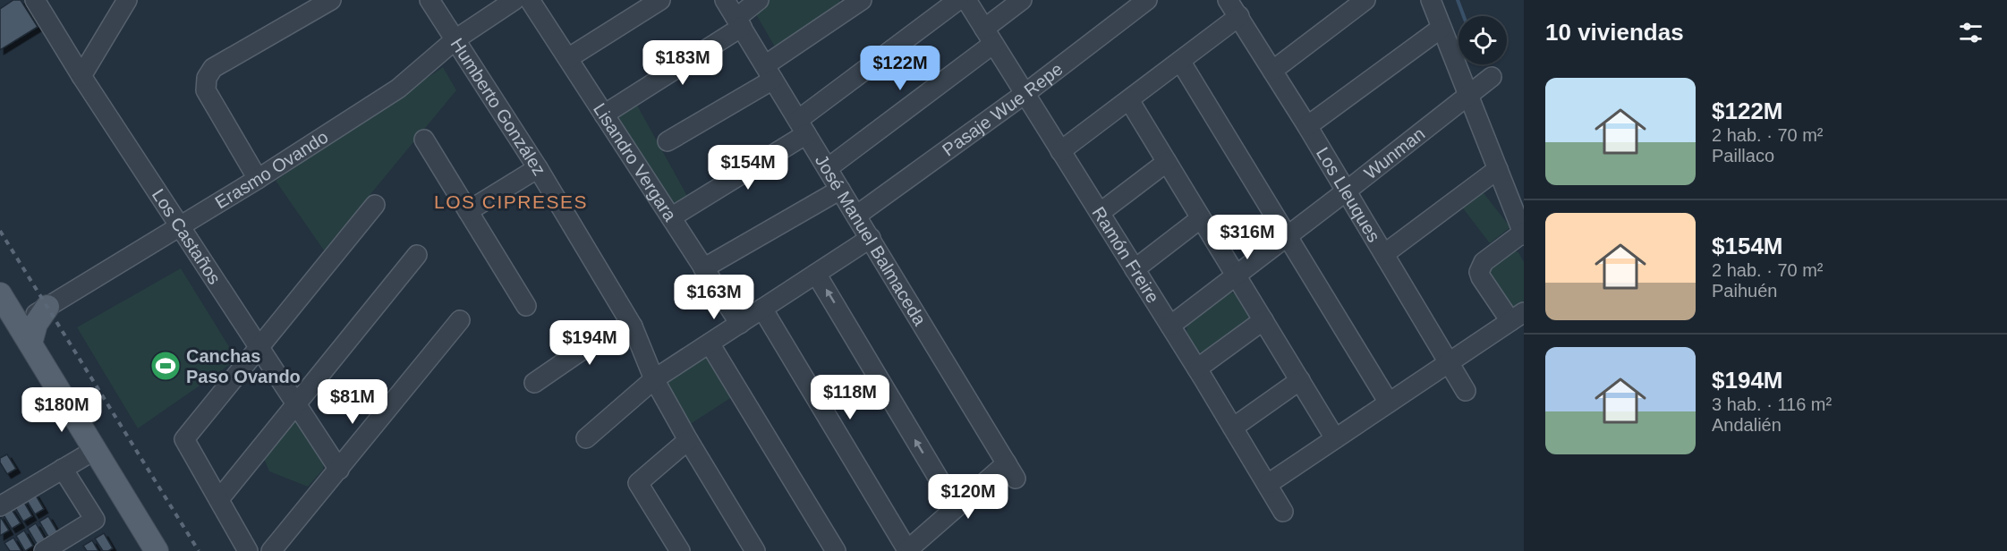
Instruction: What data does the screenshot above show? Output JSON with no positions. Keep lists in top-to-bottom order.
{
  "streets": {
    "street": [
      "Humberto González",
      "Pasaje Wue Repe",
      "Wunman",
      "Lisandro Vergara",
      "Erasmo Ovando",
      "Los Lleuques",
      "Los Castaños",
      "José Manuel Balmaceda",
      "Ramón Freire"
    ]
  },
  "crossings": [
    ["Humberto González", "Erasmo Ovando"],
    ["Pasaje Wue Repe", "José Manuel Balmaceda"],
    ["Pasaje Wue Repe", "Ramón Freire"],
    ["Wunman", "Los Lleuques"],
    ["Wunman", "Ramón Freire"],
    ["Erasmo Ovando", "Los Castaños"]
  ],
  "districts": ["LOS CIPRESES"],
  "places": {
    "sports": ["Canchas Paso Ovando"]
  },
  "page": {
    "heading": "10 viviendas",
    "price": [
      "$183M",
      "$122M",
      "$154M",
      "$316M",
      "$163M",
      "$194M",
      "$118M",
      "$81M",
      "$180M",
      "$120M"
    ],
    "list": [
      {
        "name": "$122M",
        "note": "2 hab. · 70 m² · Paillaco"
      },
      {
        "name": "$154M",
        "note": "2 hab. · 70 m² · Paihuén"
      },
      {
        "name": "$194M",
        "note": "3 hab. · 116 m² · Andalién"
      }
    ]
  }
}
